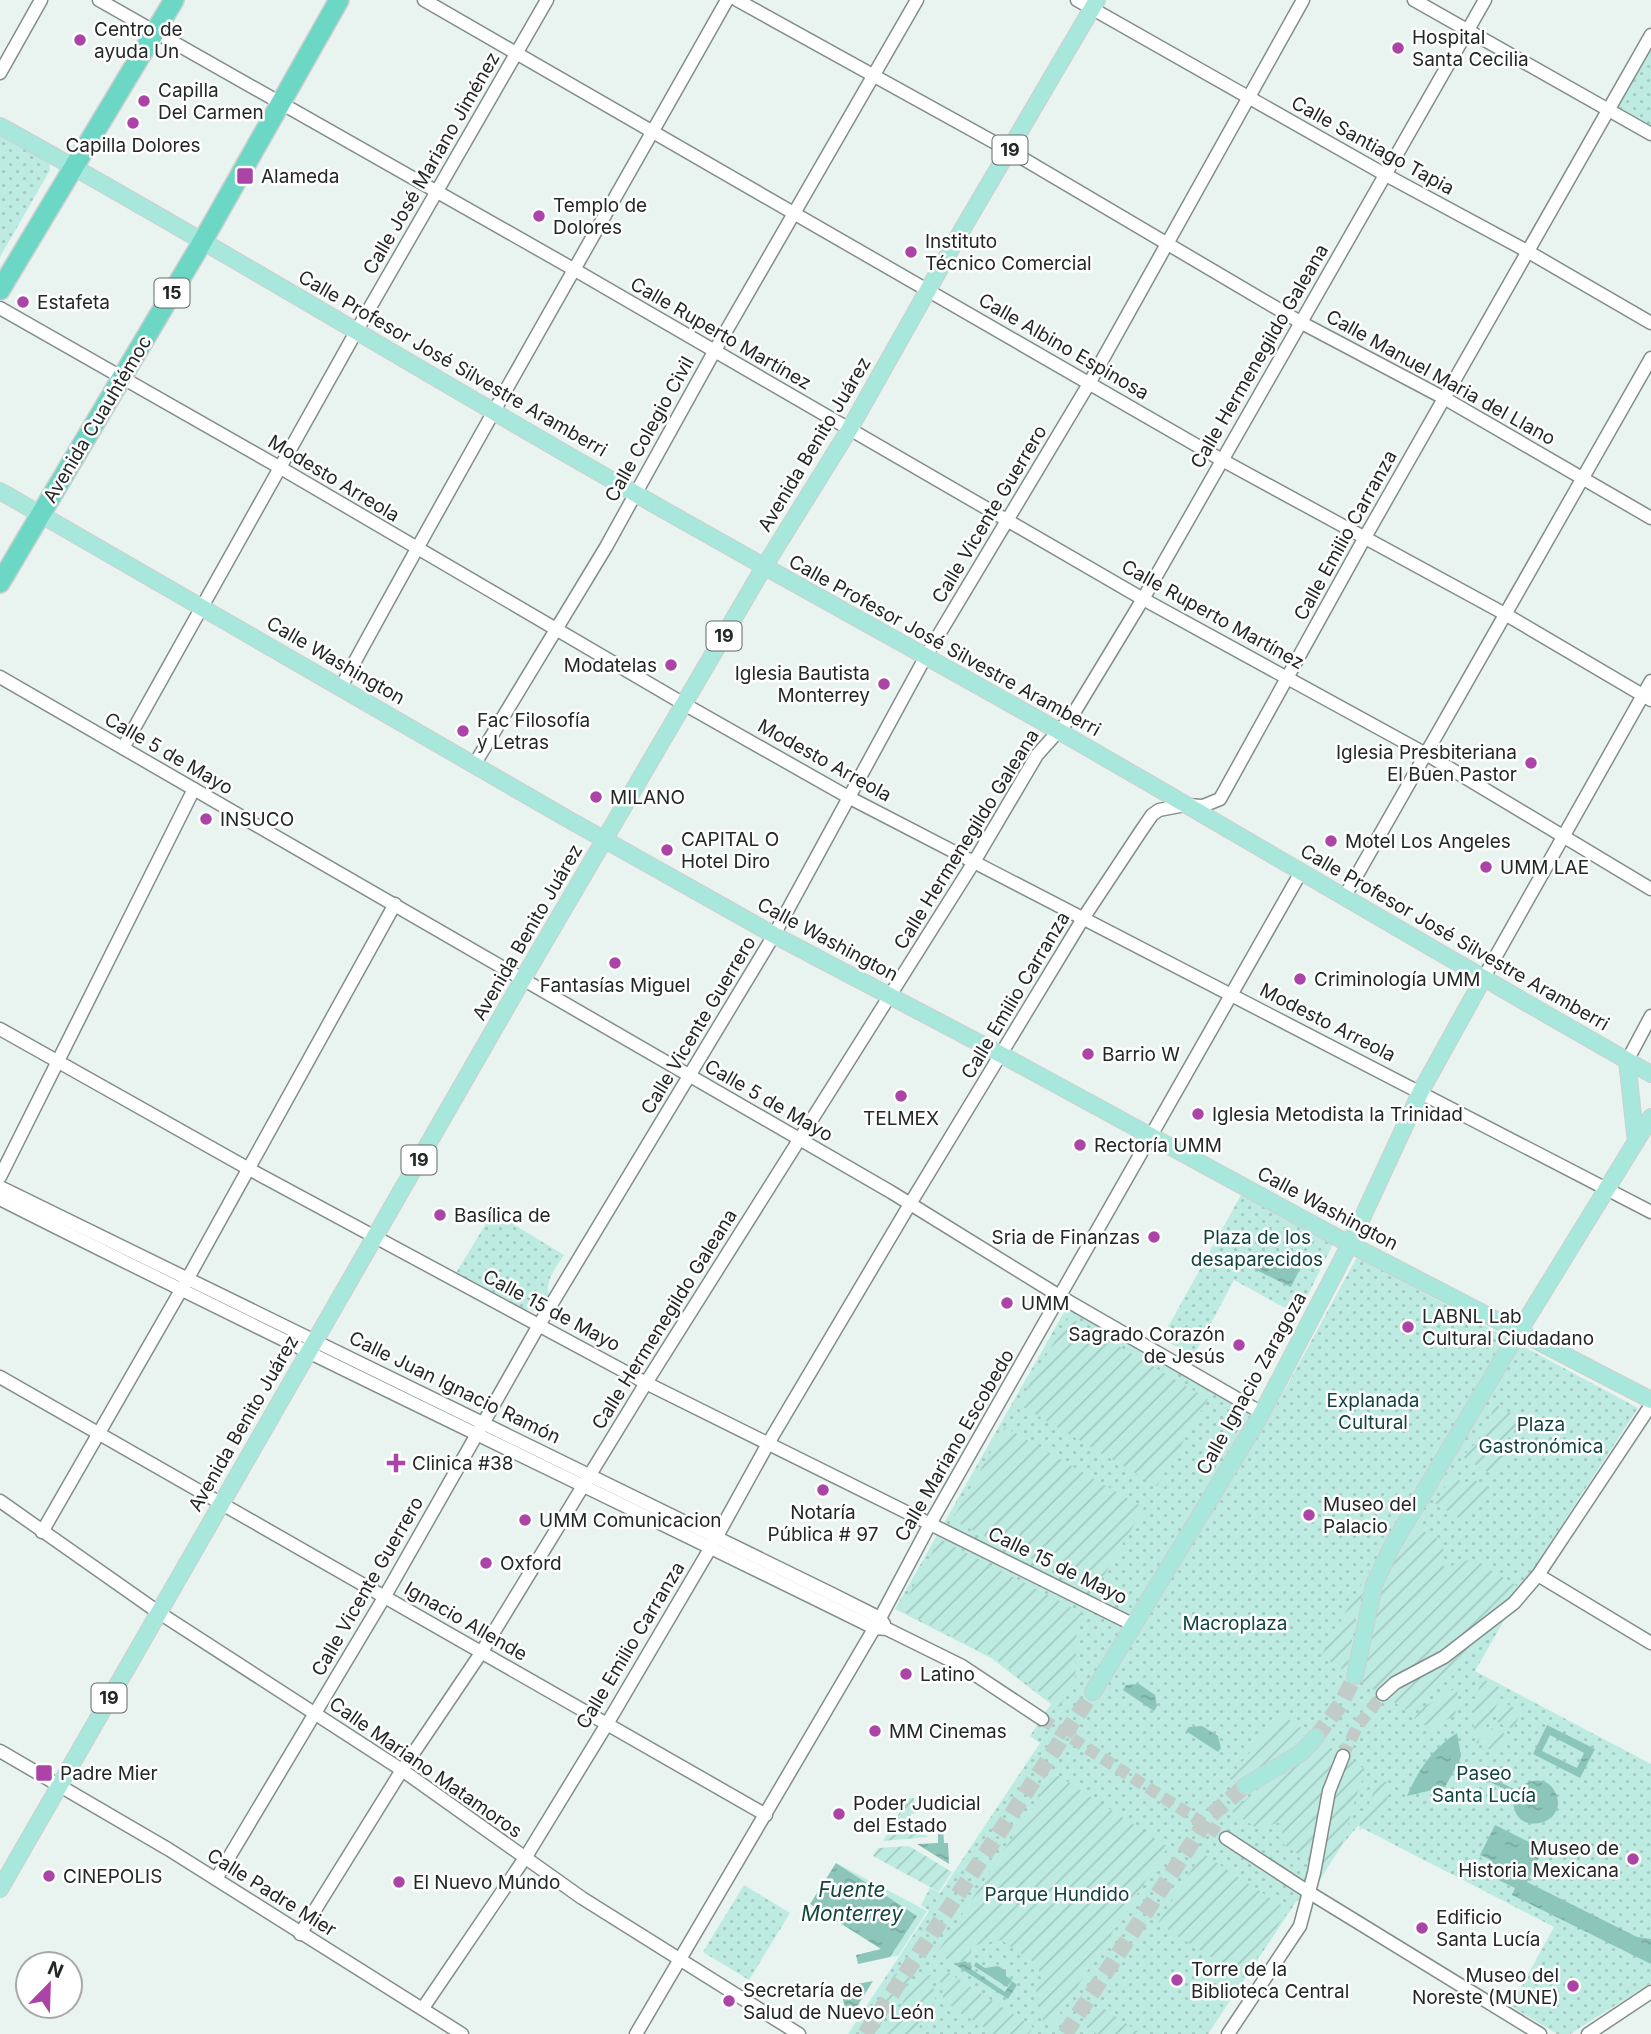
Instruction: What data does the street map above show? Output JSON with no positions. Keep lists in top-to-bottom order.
{
  "streets": {
    "highway": ["15", "Avenida Cuauhtémoc"],
    "main road": [
      "19",
      "Calle Profesor José Silvestre Aramberri",
      "Avenida Benito Juárez",
      "Calle Washington",
      "Calle Ignacio Zaragoza"
    ],
    "street": [
      "Calle Santiago Tapia",
      "Calle José Mariano Jiménez",
      "Calle Ruperto Martínez",
      "Calle Albino Espinosa",
      "Calle Hermenegildo Galeana",
      "Calle Manuel Maria del Llano",
      "Calle Colegio Civil",
      "Modesto Arreola",
      "Calle Vicente Guerrero",
      "Calle Emilio Carranza",
      "Calle 5 de Mayo",
      "Calle 15 de Mayo",
      "Calle Juan Ignacio Ramón",
      "Calle Mariano Escobedo",
      "Ignacio Allende",
      "Calle Mariano Matamoros",
      "Calle Padre Mier"
    ]
  },
  "crossings": [
    ["Calle Santiago Tapia", "Calle Hermenegildo Galeana"],
    ["Calle Santiago Tapia", "Avenida Benito Juárez"],
    ["Calle Santiago Tapia", "Calle Vicente Guerrero"],
    ["Calle Santiago Tapia", "Calle Emilio Carranza"],
    ["Calle José Mariano Jiménez", "Calle Ruperto Martínez"],
    ["Calle José Mariano Jiménez", "Calle Albino Espinosa"],
    ["Calle José Mariano Jiménez", "Calle Profesor José Silvestre Aramberri"],
    ["Calle José Mariano Jiménez", "Modesto Arreola"],
    ["Calle José Mariano Jiménez", "Calle Washington"],
    ["Calle José Mariano Jiménez", "Calle 5 de Mayo"],
    ["Calle Ruperto Martínez", "Calle Hermenegildo Galeana"],
    ["Calle Ruperto Martínez", "Avenida Cuauhtémoc"],
    ["Calle Ruperto Martínez", "Calle Colegio Civil"],
    ["Calle Ruperto Martínez", "Avenida Benito Juárez"],
    ["Calle Ruperto Martínez", "Calle Vicente Guerrero"],
    ["Calle Ruperto Martínez", "Calle Emilio Carranza"],
    ["Calle Ruperto Martínez", "Calle Ignacio Zaragoza"],
    ["Calle Albino Espinosa", "Calle Hermenegildo Galeana"],
    ["Calle Albino Espinosa", "Calle Colegio Civil"],
    ["Calle Albino Espinosa", "Avenida Benito Juárez"],
    ["Calle Albino Espinosa", "Calle Vicente Guerrero"],
    ["Calle Albino Espinosa", "Calle Emilio Carranza"],
    ["Calle Albino Espinosa", "Calle Ignacio Zaragoza"],
    ["Calle Hermenegildo Galeana", "Calle Profesor José Silvestre Aramberri"],
    ["Calle Hermenegildo Galeana", "Calle Manuel Maria del Llano"],
    ["Calle Hermenegildo Galeana", "Modesto Arreola"],
    ["Calle Hermenegildo Galeana", "Calle Washington"],
    ["Calle Hermenegildo Galeana", "Calle 5 de Mayo"],
    ["Calle Hermenegildo Galeana", "Calle 15 de Mayo"],
    ["Calle Hermenegildo Galeana", "Calle Juan Ignacio Ramón"],
    ["Calle Hermenegildo Galeana", "Ignacio Allende"],
    ["Calle Hermenegildo Galeana", "Calle Mariano Matamoros"],
    ["Calle Hermenegildo Galeana", "Calle Padre Mier"],
    ["Calle Profesor José Silvestre Aramberri", "Avenida Cuauhtémoc"],
    ["Calle Profesor José Silvestre Aramberri", "Calle Colegio Civil"],
    ["Calle Profesor José Silvestre Aramberri", "Avenida Benito Juárez"],
    ["Calle Profesor José Silvestre Aramberri", "Calle Vicente Guerrero"],
    ["Calle Profesor José Silvestre Aramberri", "Calle Emilio Carranza"],
    ["Calle Profesor José Silvestre Aramberri", "Calle Ignacio Zaragoza"],
    ["Calle Profesor José Silvestre Aramberri", "Calle Mariano Escobedo"],
    ["Calle Manuel Maria del Llano", "Calle Colegio Civil"],
    ["Calle Manuel Maria del Llano", "Avenida Benito Juárez"],
    ["Calle Manuel Maria del Llano", "Calle Vicente Guerrero"],
    ["Calle Manuel Maria del Llano", "Calle Emilio Carranza"],
    ["Avenida Cuauhtémoc", "Modesto Arreola"],
    ["Avenida Cuauhtémoc", "Calle Washington"],
    ["Calle Colegio Civil", "Modesto Arreola"],
    ["Calle Colegio Civil", "Calle Washington"],
    ["Avenida Benito Juárez", "Modesto Arreola"],
    ["Avenida Benito Juárez", "Calle Washington"],
    ["Avenida Benito Juárez", "Calle 5 de Mayo"],
    ["Avenida Benito Juárez", "Calle 15 de Mayo"],
    ["Avenida Benito Juárez", "Calle Juan Ignacio Ramón"],
    ["Avenida Benito Juárez", "Ignacio Allende"],
    ["Avenida Benito Juárez", "Calle Mariano Matamoros"],
    ["Avenida Benito Juárez", "Calle Padre Mier"],
    ["Modesto Arreola", "Calle Vicente Guerrero"],
    ["Modesto Arreola", "Calle Emilio Carranza"],
    ["Modesto Arreola", "Calle Ignacio Zaragoza"],
    ["Modesto Arreola", "Calle Mariano Escobedo"],
    ["Calle Vicente Guerrero", "Calle Washington"],
    ["Calle Vicente Guerrero", "Calle 5 de Mayo"],
    ["Calle Vicente Guerrero", "Calle 15 de Mayo"],
    ["Calle Vicente Guerrero", "Calle Juan Ignacio Ramón"],
    ["Calle Vicente Guerrero", "Ignacio Allende"],
    ["Calle Vicente Guerrero", "Calle Mariano Matamoros"],
    ["Calle Vicente Guerrero", "Calle Padre Mier"],
    ["Calle Emilio Carranza", "Calle Washington"],
    ["Calle Emilio Carranza", "Calle 5 de Mayo"],
    ["Calle Emilio Carranza", "Calle 15 de Mayo"],
    ["Calle Emilio Carranza", "Calle Juan Ignacio Ramón"],
    ["Calle Emilio Carranza", "Ignacio Allende"],
    ["Calle Emilio Carranza", "Calle Mariano Matamoros"],
    ["Calle Emilio Carranza", "Calle Padre Mier"],
    ["Calle Washington", "Calle Ignacio Zaragoza"],
    ["Calle Washington", "Calle Mariano Escobedo"],
    ["Calle 5 de Mayo", "Calle Ignacio Zaragoza"],
    ["Calle 5 de Mayo", "Calle Mariano Escobedo"],
    ["Calle 15 de Mayo", "Calle Ignacio Zaragoza"],
    ["Calle 15 de Mayo", "Calle Mariano Escobedo"],
    ["Calle Juan Ignacio Ramón", "Calle Mariano Escobedo"],
    ["Calle Mariano Escobedo", "Ignacio Allende"],
    ["Calle Mariano Escobedo", "Calle Mariano Matamoros"]
  ],
  "water": ["Fuente Monterrey"],
  "parks": [
    "Plaza de los desaparecidos",
    "Explanada Cultural",
    "Plaza Gastronómica",
    "Macroplaza",
    "Paseo Santa Lucía",
    "Parque Hundido"
  ],
  "places": {
    "other": [
      "Centro de ayuda Un",
      "Hospital Santa Cecilia",
      "Capilla Del Carmen",
      "Capilla Dolores",
      "Templo de Dolores",
      "Instituto Técnico Comercial",
      "Estafeta",
      "Modatelas",
      "Iglesia Bautista Monterrey",
      "Fac Filosofía y Letras",
      "Iglesia Presbiteriana El Buen Pastor",
      "MILANO",
      "INSUCO",
      "Motel Los Angeles",
      "CAPITAL O Hotel Diro",
      "UMM LAE",
      "Fantasías Miguel",
      "Criminología UMM",
      "Barrio W",
      "TELMEX",
      "Iglesia Metodista la Trinidad",
      "Rectoría UMM",
      "Basílica de",
      "Sria de Finanzas",
      "UMM",
      "LABNL Lab Cultural Ciudadano",
      "Sagrado Corazón de Jesús",
      "Notaría Pública # 97",
      "Museo del Palacio",
      "UMM Comunicacion",
      "Oxford",
      "Latino",
      "MM Cinemas",
      "Poder Judicial del Estado",
      "Museo de Historia Mexicana",
      "CINEPOLIS",
      "El Nuevo Mundo",
      "Edificio Santa Lucía",
      "Torre de la Biblioteca Central",
      "Museo del Noreste (MUNE)",
      "Secretaría de Salud de Nuevo León"
    ],
    "transit": ["Alameda", "Padre Mier"],
    "health": ["Clinica #38"]
  },
  "north": "top right"
}
